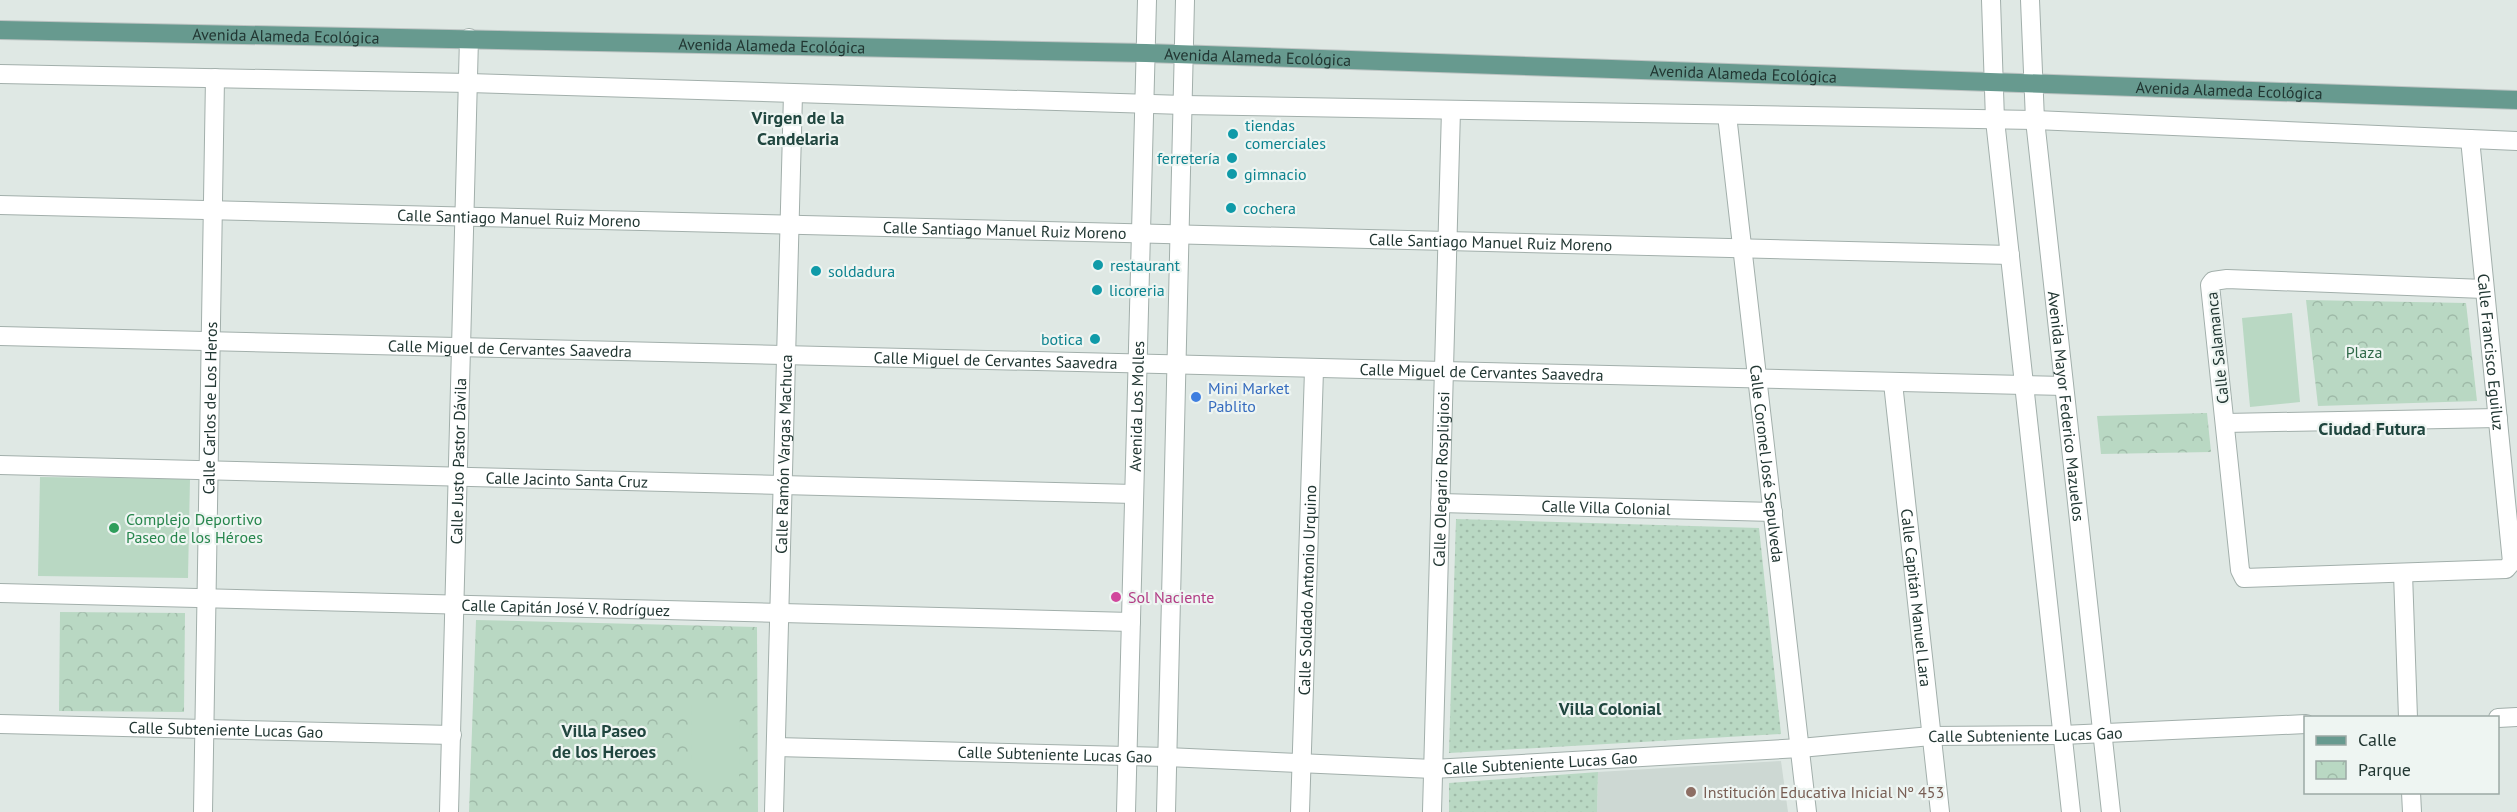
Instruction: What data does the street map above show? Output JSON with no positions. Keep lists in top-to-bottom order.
{
  "streets": {
    "main road": ["Avenida Alameda Ecológica"],
    "street": [
      "Calle Santiago Manuel Ruiz Moreno",
      "Calle Salamanca",
      "Calle Miguel de Cervantes Saavedra",
      "Calle Francisco Eguiluz",
      "Avenida Los Molles",
      "Avenida Mayor Federico Mazuelos",
      "Calle Carlos de Los Heros",
      "Calle Ramón Vargas Machuca",
      "Calle Justo Pastor Dávila",
      "Calle Coronel José Sepulveda",
      "Calle Olegario Rospligiosi",
      "Calle Jacinto Santa Cruz",
      "Calle Villa Colonial",
      "Calle Soldado Antonio Urquino",
      "Calle Capitán Manuel Lara",
      "Calle Capitán José V. Rodríguez",
      "Calle Subteniente Lucas Gao"
    ]
  },
  "crossings": [
    ["Avenida Alameda Ecológica", "Avenida Los Molles"],
    ["Avenida Alameda Ecológica", "Avenida Mayor Federico Mazuelos"],
    ["Avenida Alameda Ecológica", "Calle Justo Pastor Dávila"],
    ["Calle Santiago Manuel Ruiz Moreno", "Avenida Los Molles"],
    ["Calle Santiago Manuel Ruiz Moreno", "Calle Carlos de Los Heros"],
    ["Calle Santiago Manuel Ruiz Moreno", "Calle Ramón Vargas Machuca"],
    ["Calle Santiago Manuel Ruiz Moreno", "Calle Justo Pastor Dávila"],
    ["Calle Santiago Manuel Ruiz Moreno", "Calle Coronel José Sepulveda"],
    ["Calle Santiago Manuel Ruiz Moreno", "Calle Olegario Rospligiosi"],
    ["Calle Salamanca", "Calle Francisco Eguiluz"],
    ["Calle Miguel de Cervantes Saavedra", "Avenida Los Molles"],
    ["Calle Miguel de Cervantes Saavedra", "Avenida Mayor Federico Mazuelos"],
    ["Calle Miguel de Cervantes Saavedra", "Calle Carlos de Los Heros"],
    ["Calle Miguel de Cervantes Saavedra", "Calle Ramón Vargas Machuca"],
    ["Calle Miguel de Cervantes Saavedra", "Calle Justo Pastor Dávila"],
    ["Calle Miguel de Cervantes Saavedra", "Calle Coronel José Sepulveda"],
    ["Calle Miguel de Cervantes Saavedra", "Calle Olegario Rospligiosi"],
    ["Calle Miguel de Cervantes Saavedra", "Calle Soldado Antonio Urquino"],
    ["Calle Miguel de Cervantes Saavedra", "Calle Capitán Manuel Lara"],
    ["Avenida Los Molles", "Calle Jacinto Santa Cruz"],
    ["Avenida Los Molles", "Calle Capitán José V. Rodríguez"],
    ["Avenida Los Molles", "Calle Subteniente Lucas Gao"],
    ["Avenida Mayor Federico Mazuelos", "Calle Subteniente Lucas Gao"],
    ["Calle Carlos de Los Heros", "Calle Jacinto Santa Cruz"],
    ["Calle Carlos de Los Heros", "Calle Capitán José V. Rodríguez"],
    ["Calle Carlos de Los Heros", "Calle Subteniente Lucas Gao"],
    ["Calle Ramón Vargas Machuca", "Calle Jacinto Santa Cruz"],
    ["Calle Ramón Vargas Machuca", "Calle Capitán José V. Rodríguez"],
    ["Calle Ramón Vargas Machuca", "Calle Subteniente Lucas Gao"],
    ["Calle Justo Pastor Dávila", "Calle Jacinto Santa Cruz"],
    ["Calle Justo Pastor Dávila", "Calle Capitán José V. Rodríguez"],
    ["Calle Justo Pastor Dávila", "Calle Subteniente Lucas Gao"],
    ["Calle Coronel José Sepulveda", "Calle Villa Colonial"],
    ["Calle Coronel José Sepulveda", "Calle Subteniente Lucas Gao"],
    ["Calle Olegario Rospligiosi", "Calle Villa Colonial"],
    ["Calle Olegario Rospligiosi", "Calle Subteniente Lucas Gao"],
    ["Calle Soldado Antonio Urquino", "Calle Subteniente Lucas Gao"],
    ["Calle Capitán Manuel Lara", "Calle Subteniente Lucas Gao"]
  ],
  "districts": [
    "Virgen de la Candelaria",
    "Ciudad Futura",
    "Villa Colonial",
    "Villa Paseo de los Heroes"
  ],
  "parks": ["Plaza"],
  "places": [
    "tiendas comerciales",
    "ferretería",
    "gimnacio",
    "cochera",
    "restaurant",
    "soldadura",
    "licoreria",
    "botica",
    "Mini Market Pablito",
    "Complejo Deportivo Paseo de los Héroes",
    "Sol Naciente",
    "Institución Educativa Inicial Nº 453"
  ],
  "legend": ["Calle", "Parque"]
}
